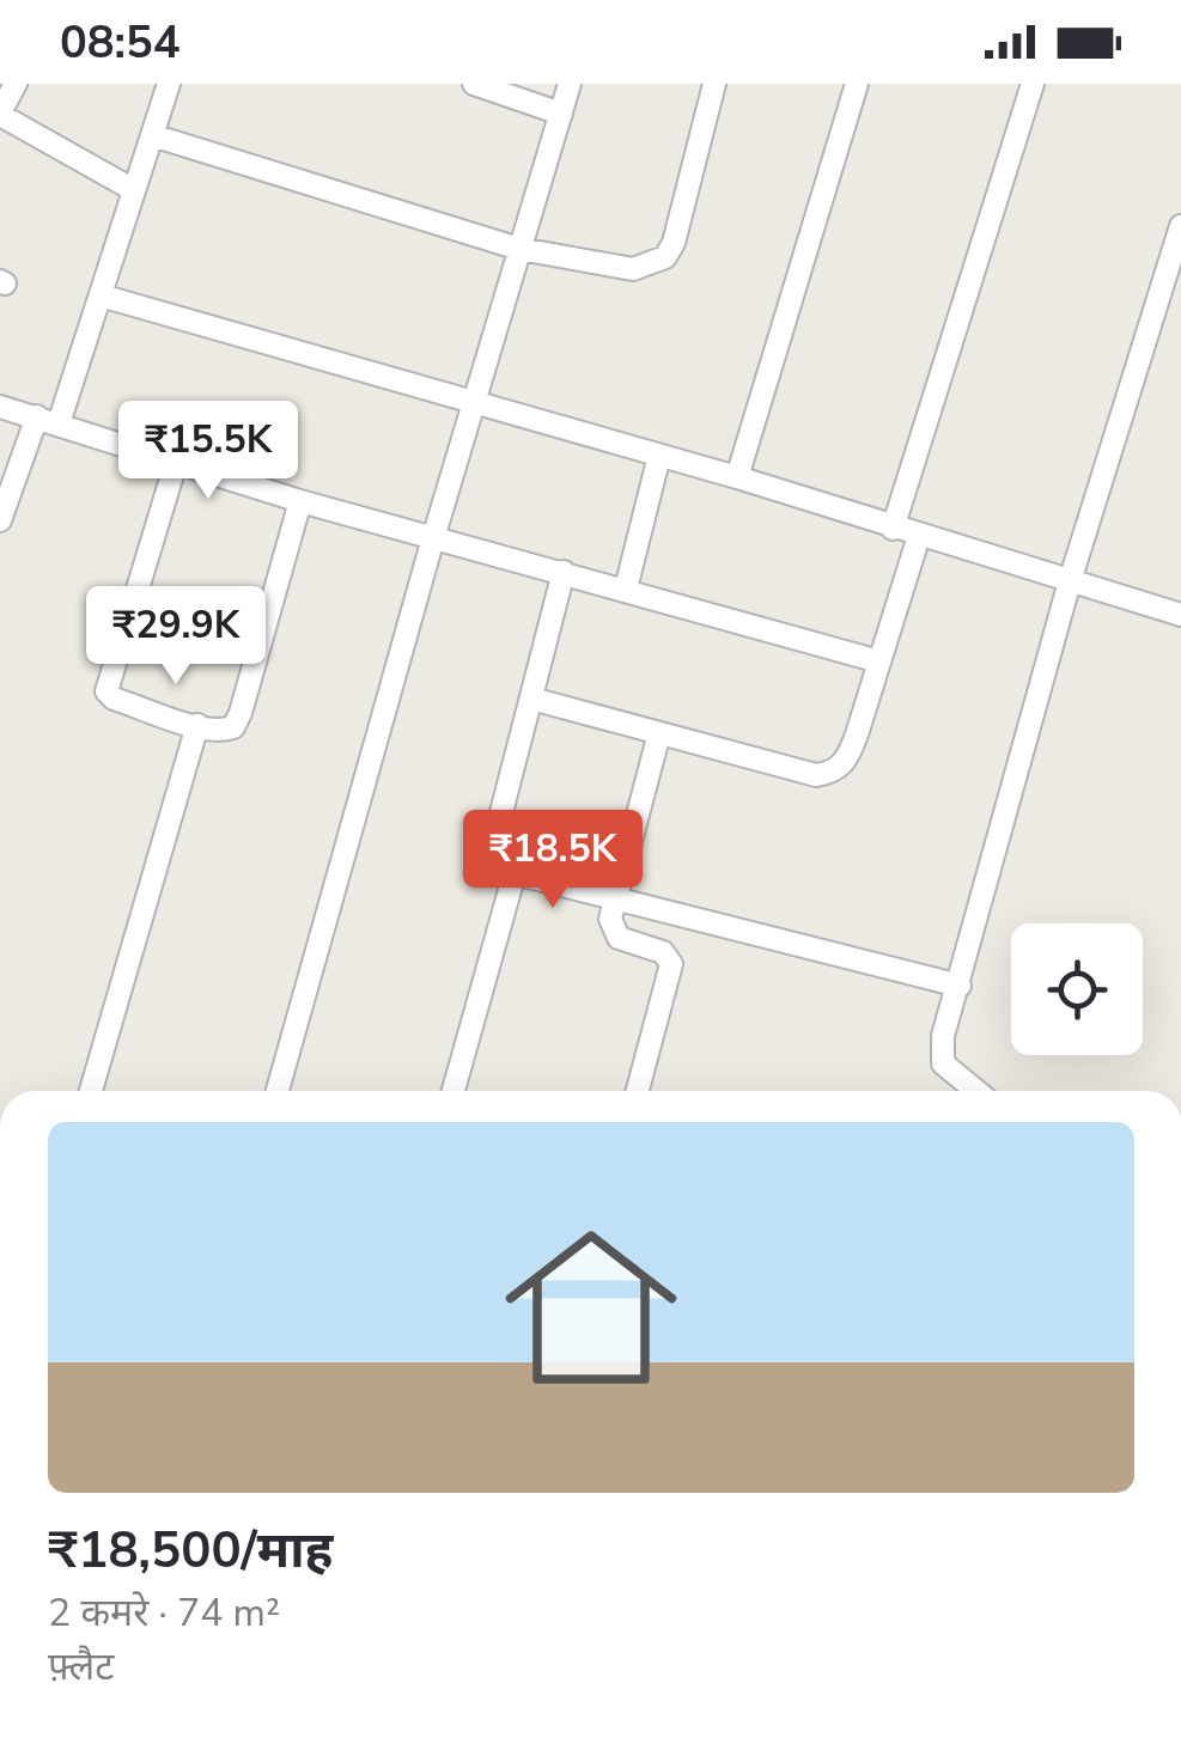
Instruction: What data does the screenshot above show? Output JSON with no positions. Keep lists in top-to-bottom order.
{
  "page": {
    "status": "08:54",
    "price": ["₹15.5K", "₹29.9K", "₹18.5K"],
    "list": [
      {
        "name": "₹18,500/माह",
        "note": "2 कमरे · 74 m² · फ़्लैट"
      }
    ]
  }
}
